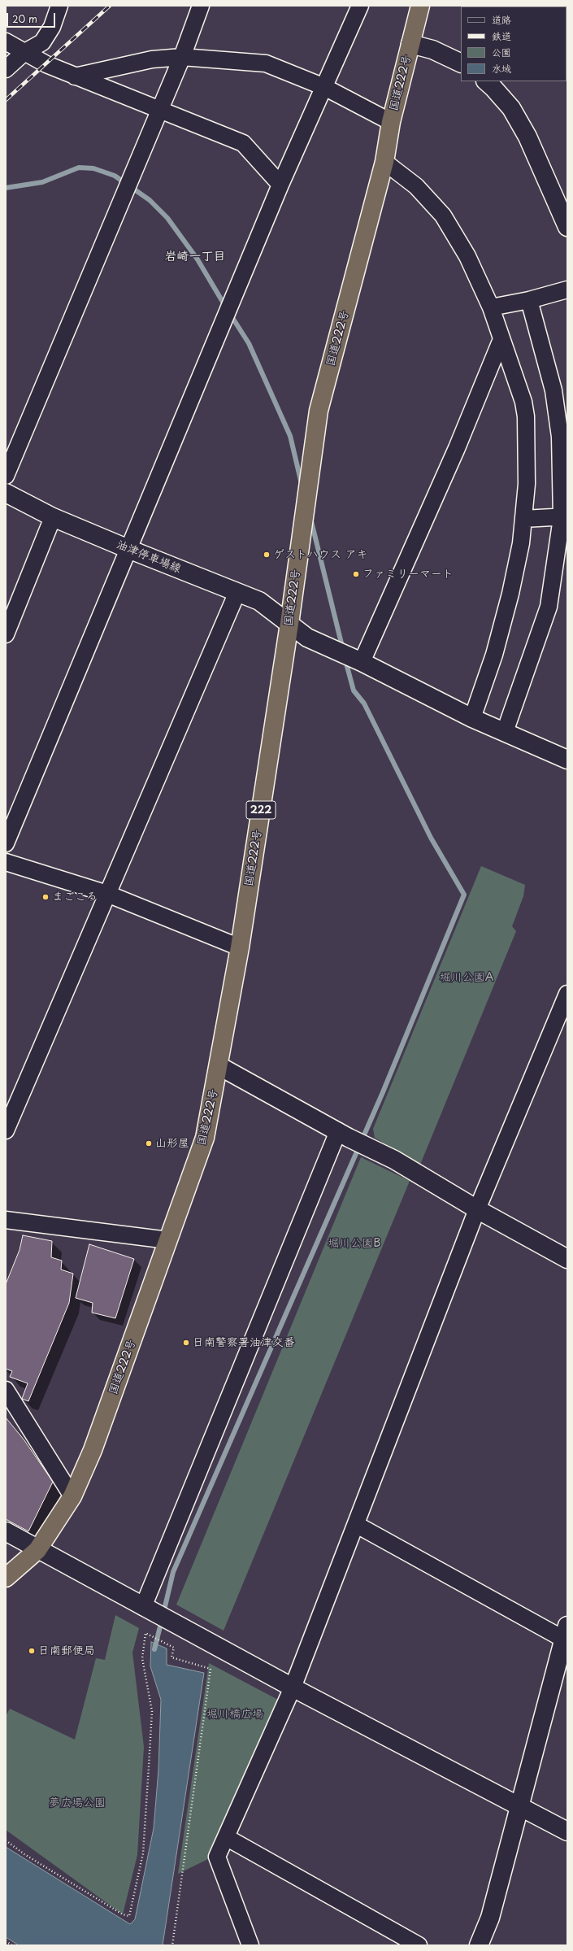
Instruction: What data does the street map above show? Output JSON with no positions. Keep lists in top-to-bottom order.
{
  "streets": {
    "highway": ["国道222号", "222"],
    "street": ["油津停車場線"]
  },
  "crossings": [
    ["国道222号", "油津停車場線"]
  ],
  "districts": ["岩崎一丁目"],
  "parks": [
    "堀川公園A",
    "堀川公園B",
    "堀川橋広場",
    "夢広場公園"
  ],
  "places": [
    "ゲストハウス アキ",
    "ファミリーマート",
    "まごころ",
    "山形屋",
    "日南警察署油津交番",
    "日南郵便局"
  ],
  "legend": [
    "道路",
    "鉄道",
    "公園",
    "水域"
  ],
  "scale_bar": "20 m"
}
